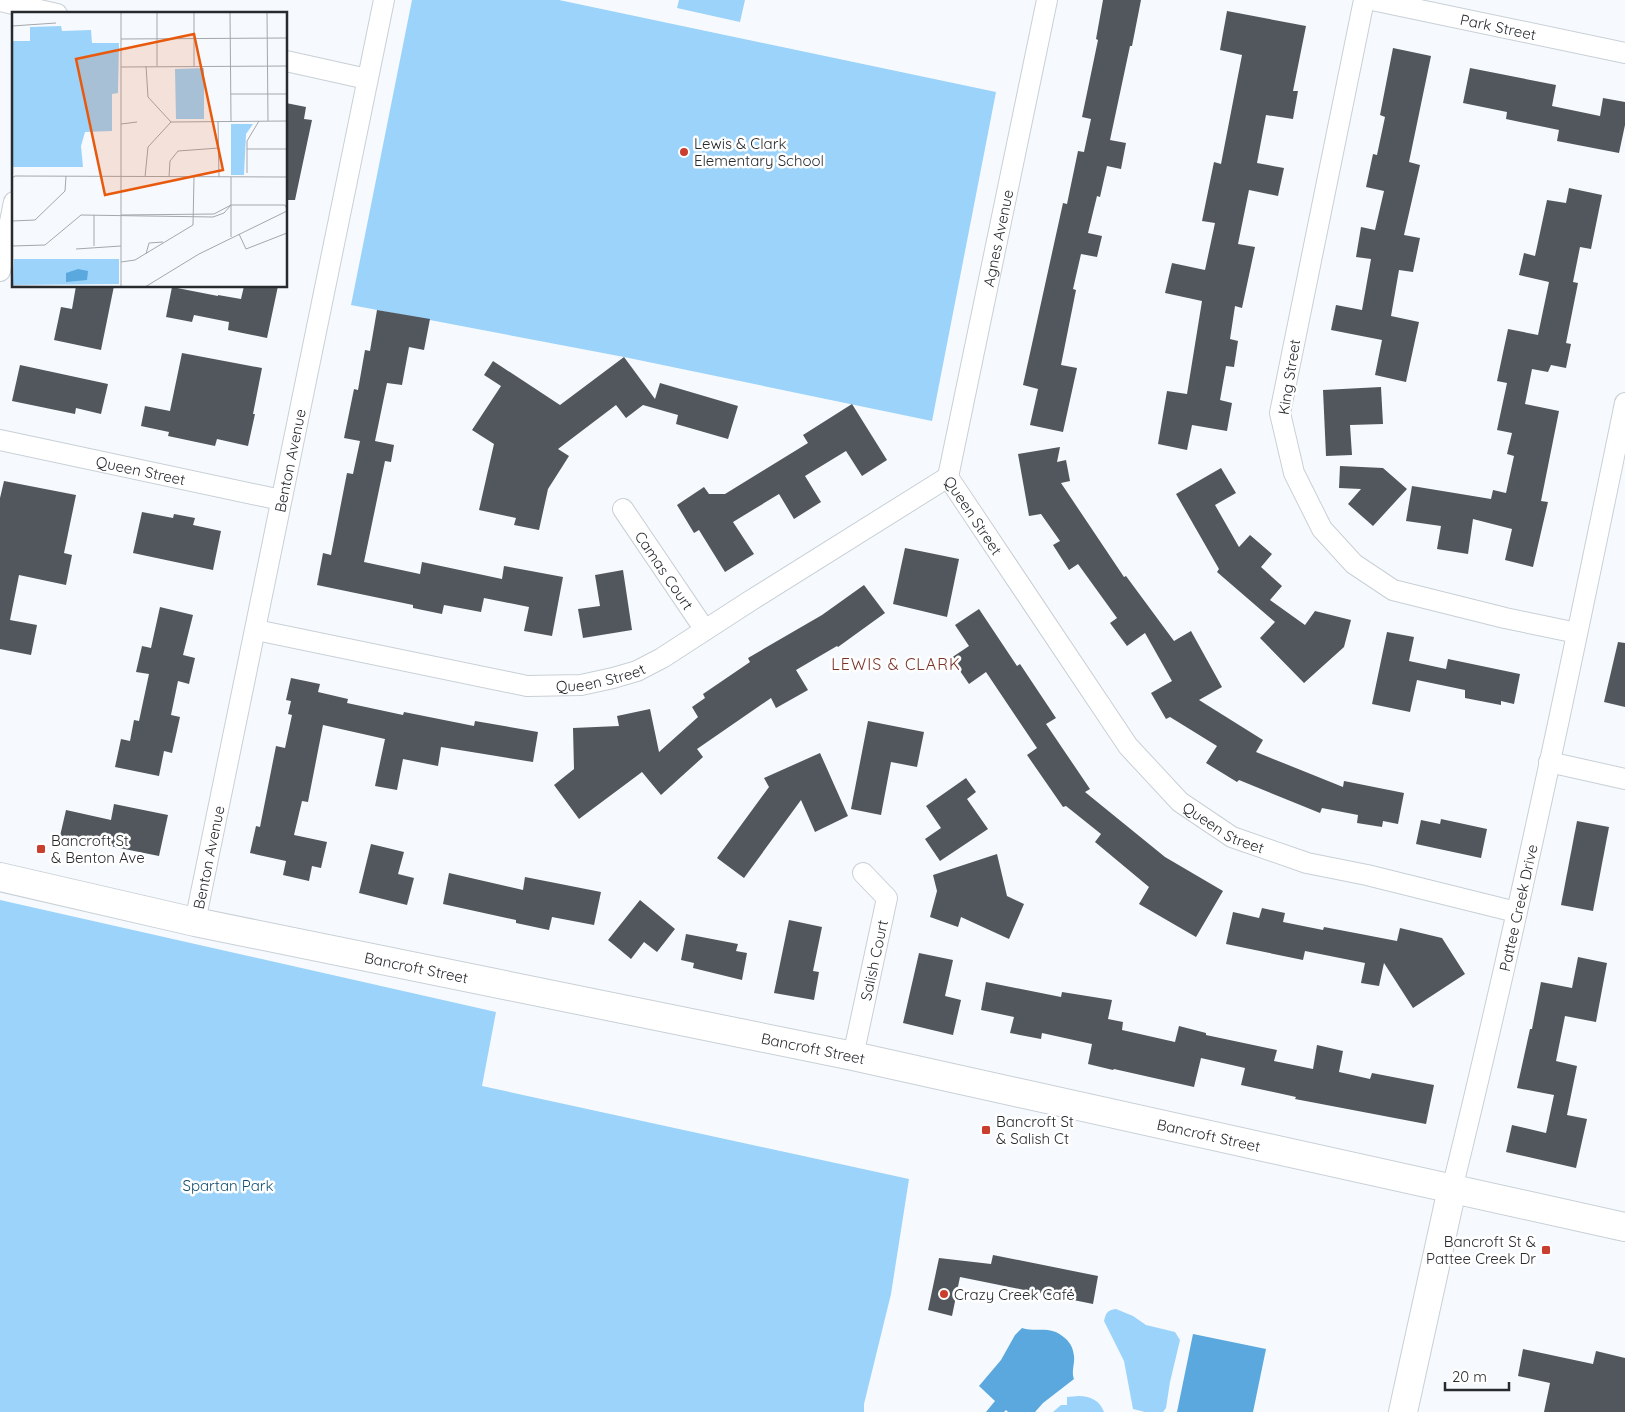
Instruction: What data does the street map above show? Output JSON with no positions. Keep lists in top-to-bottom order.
{
  "streets": {
    "street": [
      "Park Street",
      "Agnes Avenue",
      "King Street",
      "Benton Avenue",
      "Queen Street",
      "Camas Court",
      "Pattee Creek Drive",
      "Salish Court",
      "Bancroft Street"
    ]
  },
  "crossings": [
    ["Agnes Avenue", "Queen Street"],
    ["King Street", "Pattee Creek Drive"],
    ["Benton Avenue", "Queen Street"],
    ["Benton Avenue", "Bancroft Street"],
    ["Queen Street", "Camas Court"],
    ["Queen Street", "Pattee Creek Drive"],
    ["Pattee Creek Drive", "Bancroft Street"],
    ["Salish Court", "Bancroft Street"]
  ],
  "districts": ["LEWIS & CLARK"],
  "parks": ["Spartan Park"],
  "places": {
    "other": ["Lewis & Clark Elementary School", "Crazy Creek Café"],
    "transit": ["Bancroft St & Benton Ave", "Bancroft St & Salish Ct", "Bancroft St & Pattee Creek Dr"]
  },
  "scale_bar": "20 m"
}
